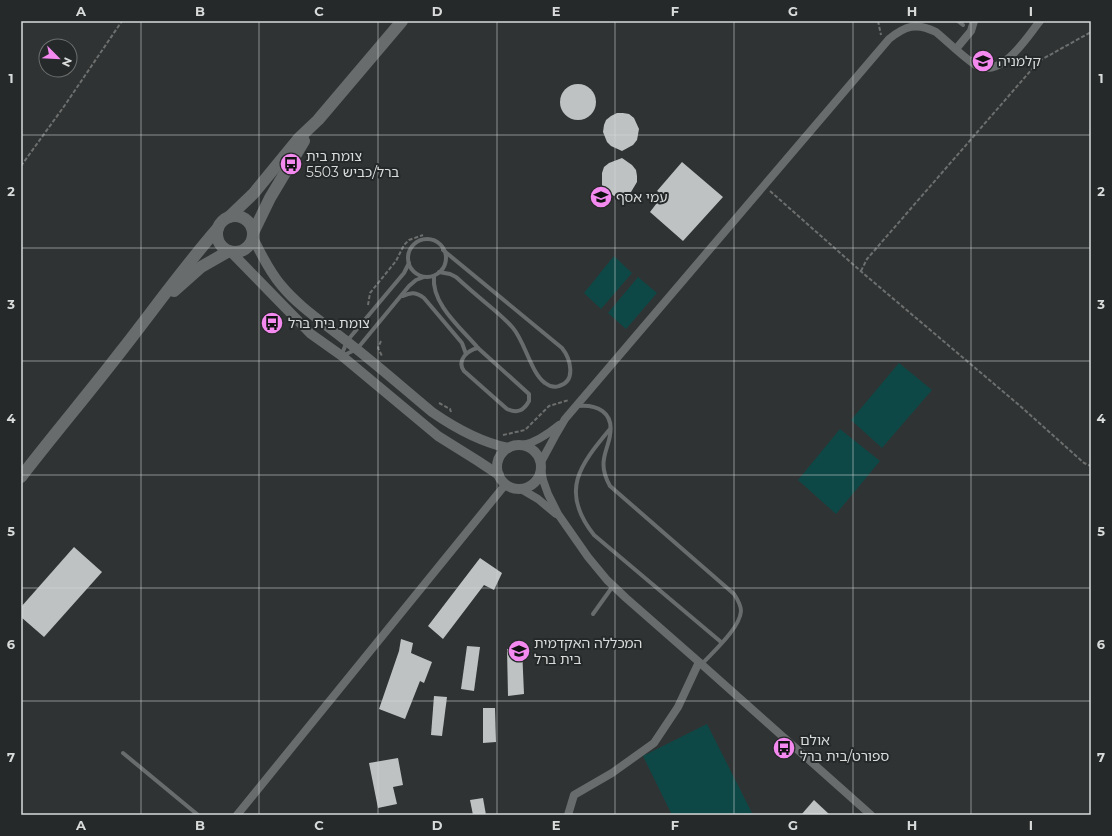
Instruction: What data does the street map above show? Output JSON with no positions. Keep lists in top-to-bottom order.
{
  "places": {
    "school or university": ["קלמניה", "עמי אסף", "המכללה האקדמית בית ברל"],
    "bus stop": ["צומת בית ברל/כביש 5503", "צומת בית ברל", "אולם ספורט/בית ברל"]
  },
  "north": "bottom right",
  "grid": {
    "columns": [
      "A",
      "B",
      "C",
      "D",
      "E",
      "F",
      "G",
      "H",
      "I"
    ],
    "rows": [
      "1",
      "2",
      "3",
      "4",
      "5",
      "6",
      "7"
    ]
  }
}
